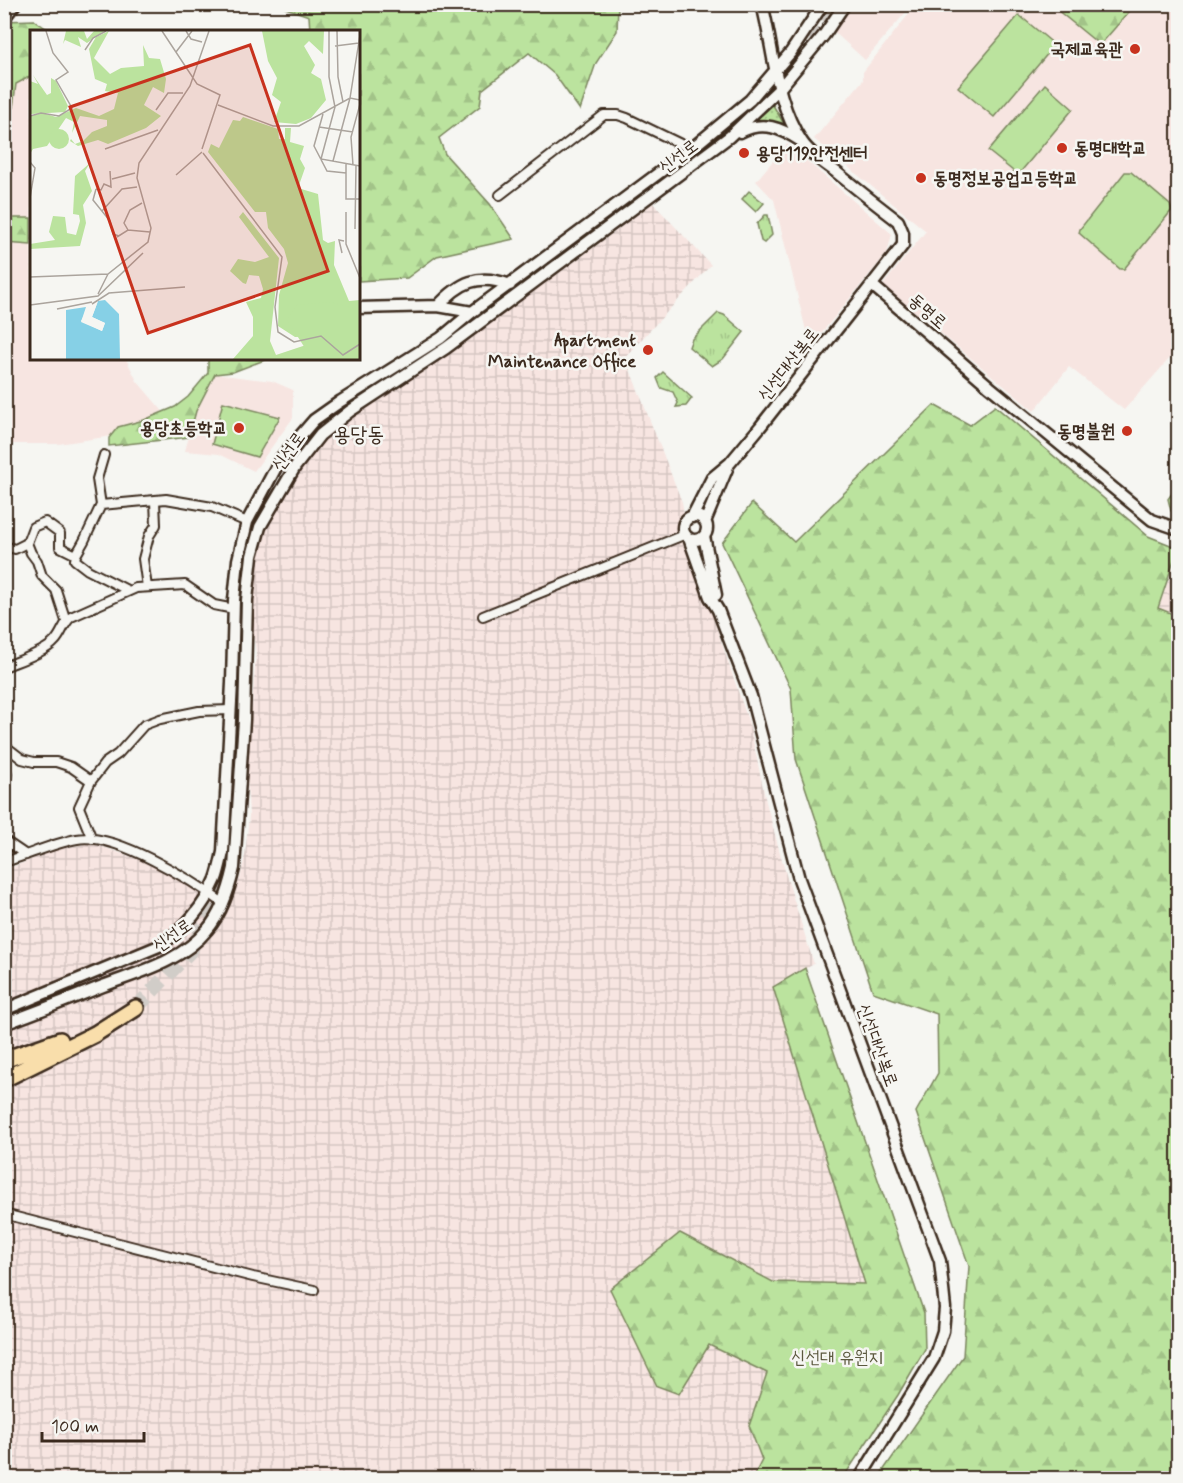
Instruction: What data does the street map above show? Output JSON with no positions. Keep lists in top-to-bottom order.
{
  "streets": {
    "main road": ["신선로", "동명로", "신선대산복로"]
  },
  "crossings": [
    ["동명로", "신선대산복로"]
  ],
  "districts": ["용당동"],
  "parks": ["신선대 유원지"],
  "places": [
    "국제교육관",
    "동명대학교",
    "용당119안전센터",
    "동명정보공업고등학교",
    "Apartment Maintenance Office",
    "용당초등학교",
    "동명불원"
  ],
  "scale_bar": "100 m"
}
